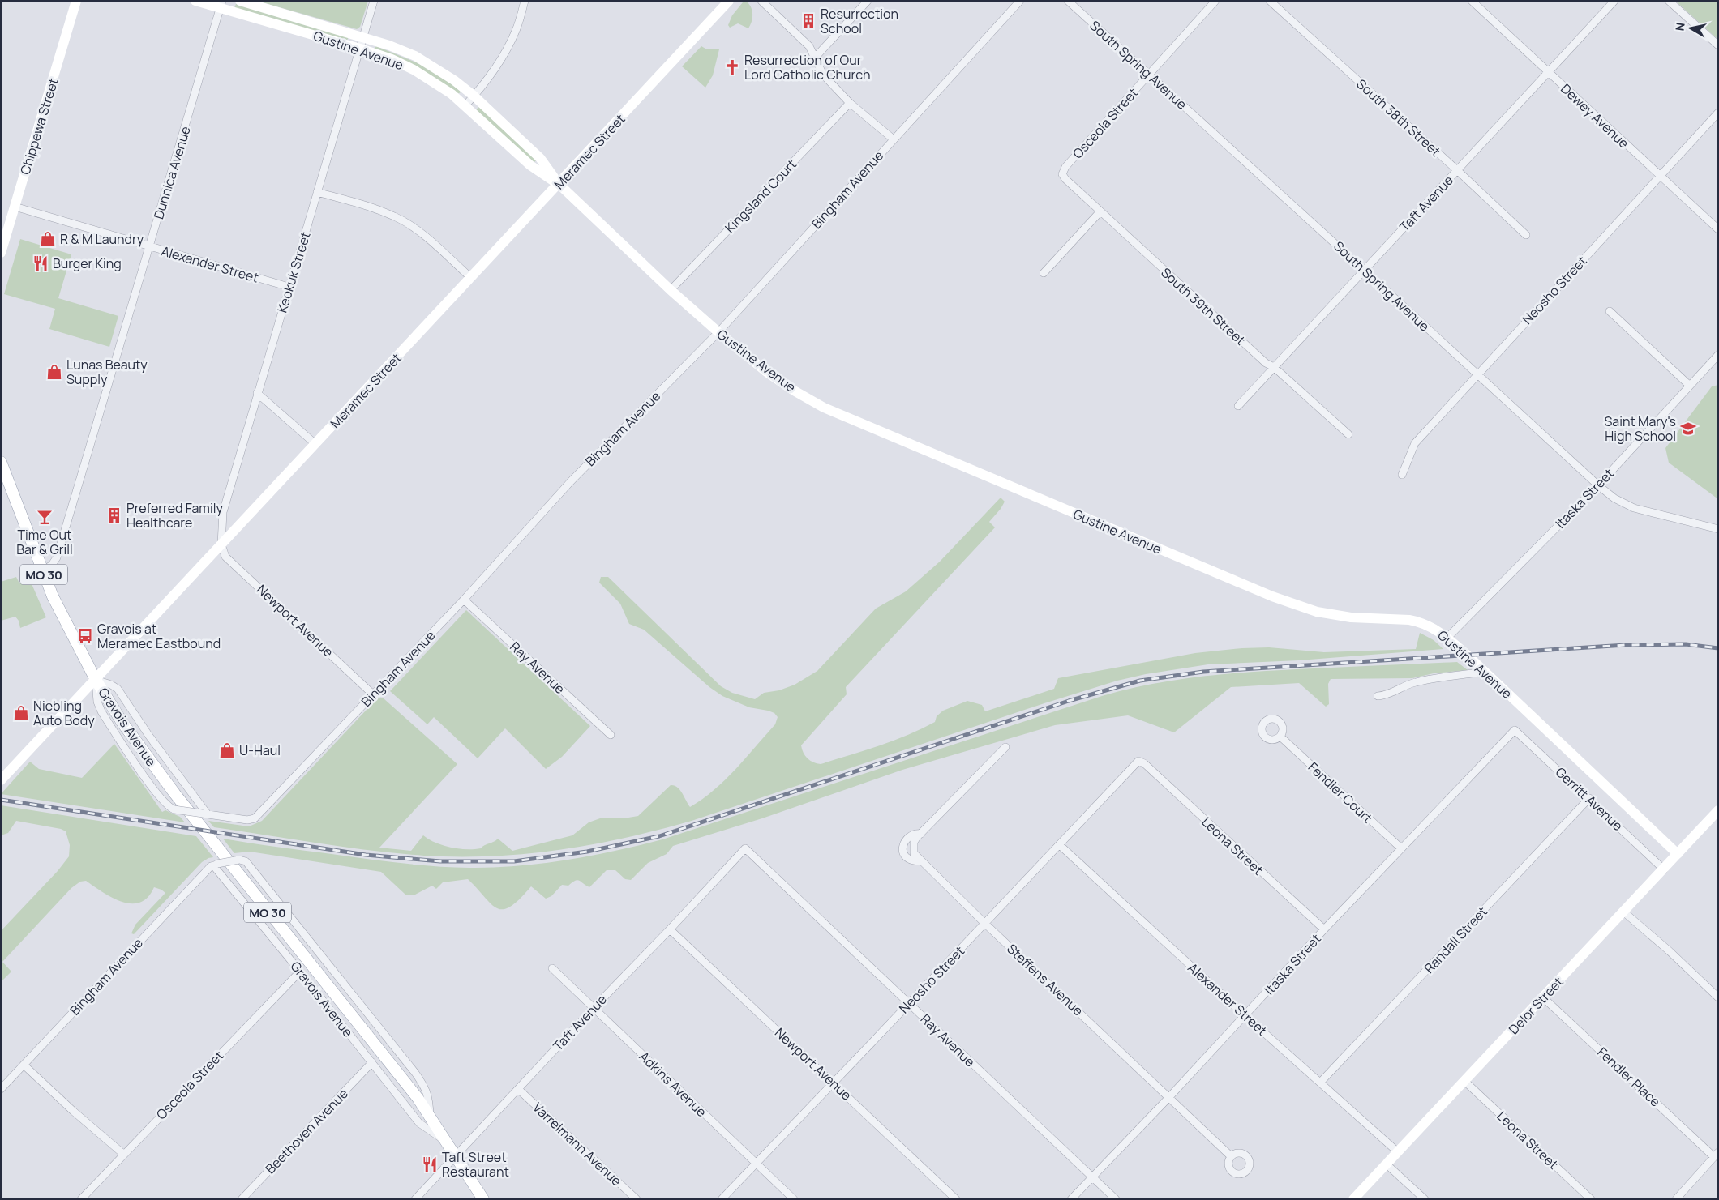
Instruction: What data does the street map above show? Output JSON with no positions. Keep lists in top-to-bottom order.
{
  "streets": {
    "main road": ["MO 30", "Gravois Avenue"],
    "street": [
      "Gustine Avenue",
      "South Spring Avenue",
      "Dewey Avenue",
      "South 38th Street",
      "Osceola Street",
      "Chippewa Street",
      "Meramec Street",
      "Dunnica Avenue",
      "Bingham Avenue",
      "Kingsland Court",
      "Taft Avenue",
      "Alexander Street",
      "Keokuk Street",
      "Neosho Street",
      "South 39th Street",
      "Itaska Street",
      "Newport Avenue",
      "Ray Avenue",
      "Fendler Court",
      "Gerritt Avenue",
      "Leona Street",
      "Randall Street",
      "Steffens Avenue",
      "Delor Street",
      "Fendler Place",
      "Adkins Avenue",
      "Beethoven Avenue",
      "Varrelmann Avenue"
    ]
  },
  "crossings": [
    ["Gustine Avenue", "Meramec Street"],
    ["Gustine Avenue", "Dunnica Avenue"],
    ["Gustine Avenue", "Bingham Avenue"],
    ["Gustine Avenue", "Kingsland Court"],
    ["Gustine Avenue", "Keokuk Street"],
    ["Gustine Avenue", "Itaska Street"],
    ["Gustine Avenue", "Delor Street"],
    ["South Spring Avenue", "Osceola Street"],
    ["South Spring Avenue", "Taft Avenue"],
    ["South Spring Avenue", "Neosho Street"],
    ["South Spring Avenue", "Itaska Street"],
    ["Dewey Avenue", "Taft Avenue"],
    ["Dewey Avenue", "Neosho Street"],
    ["South 38th Street", "Taft Avenue"],
    ["Osceola Street", "South 39th Street"],
    ["Osceola Street", "Gravois Avenue"],
    ["Chippewa Street", "Alexander Street"],
    ["Meramec Street", "Keokuk Street"],
    ["Meramec Street", "Newport Avenue"],
    ["Meramec Street", "Gravois Avenue"],
    ["Dunnica Avenue", "Alexander Street"],
    ["Dunnica Avenue", "Gravois Avenue"],
    ["Bingham Avenue", "Newport Avenue"],
    ["Bingham Avenue", "Ray Avenue"],
    ["Bingham Avenue", "Gravois Avenue"],
    ["Taft Avenue", "South 39th Street"],
    ["Taft Avenue", "Newport Avenue"],
    ["Taft Avenue", "Ray Avenue"],
    ["Taft Avenue", "Gravois Avenue"],
    ["Taft Avenue", "Adkins Avenue"],
    ["Taft Avenue", "Varrelmann Avenue"],
    ["Alexander Street", "Keokuk Street"],
    ["Alexander Street", "Neosho Street"],
    ["Alexander Street", "Itaska Street"],
    ["Alexander Street", "Randall Street"],
    ["Alexander Street", "Delor Street"],
    ["Keokuk Street", "Newport Avenue"],
    ["Neosho Street", "Newport Avenue"],
    ["Neosho Street", "Ray Avenue"],
    ["Neosho Street", "Leona Street"],
    ["Neosho Street", "Steffens Avenue"],
    ["Neosho Street", "Adkins Avenue"],
    ["Itaska Street", "Ray Avenue"],
    ["Itaska Street", "Fendler Court"],
    ["Itaska Street", "Gerritt Avenue"],
    ["Itaska Street", "Leona Street"],
    ["Itaska Street", "Steffens Avenue"],
    ["Gravois Avenue", "Beethoven Avenue"],
    ["Gerritt Avenue", "Randall Street"],
    ["Gerritt Avenue", "Delor Street"],
    ["Leona Street", "Delor Street"],
    ["Delor Street", "Fendler Place"]
  ],
  "places": {
    "building": ["Resurrection School", "Preferred Family Healthcare"],
    "church": ["Resurrection of Our Lord Catholic Church"],
    "shop": [
      "R & M Laundry",
      "Lunas Beauty Supply",
      "Niebling Auto Body",
      "U-Haul"
    ],
    "restaurant": ["Burger King", "Taft Street Restaurant"],
    "school or university": ["Saint Mary's High School"],
    "bar": ["Time Out Bar & Grill"],
    "bus stop": ["Gravois at Meramec Eastbound"]
  },
  "north": "left"
}
